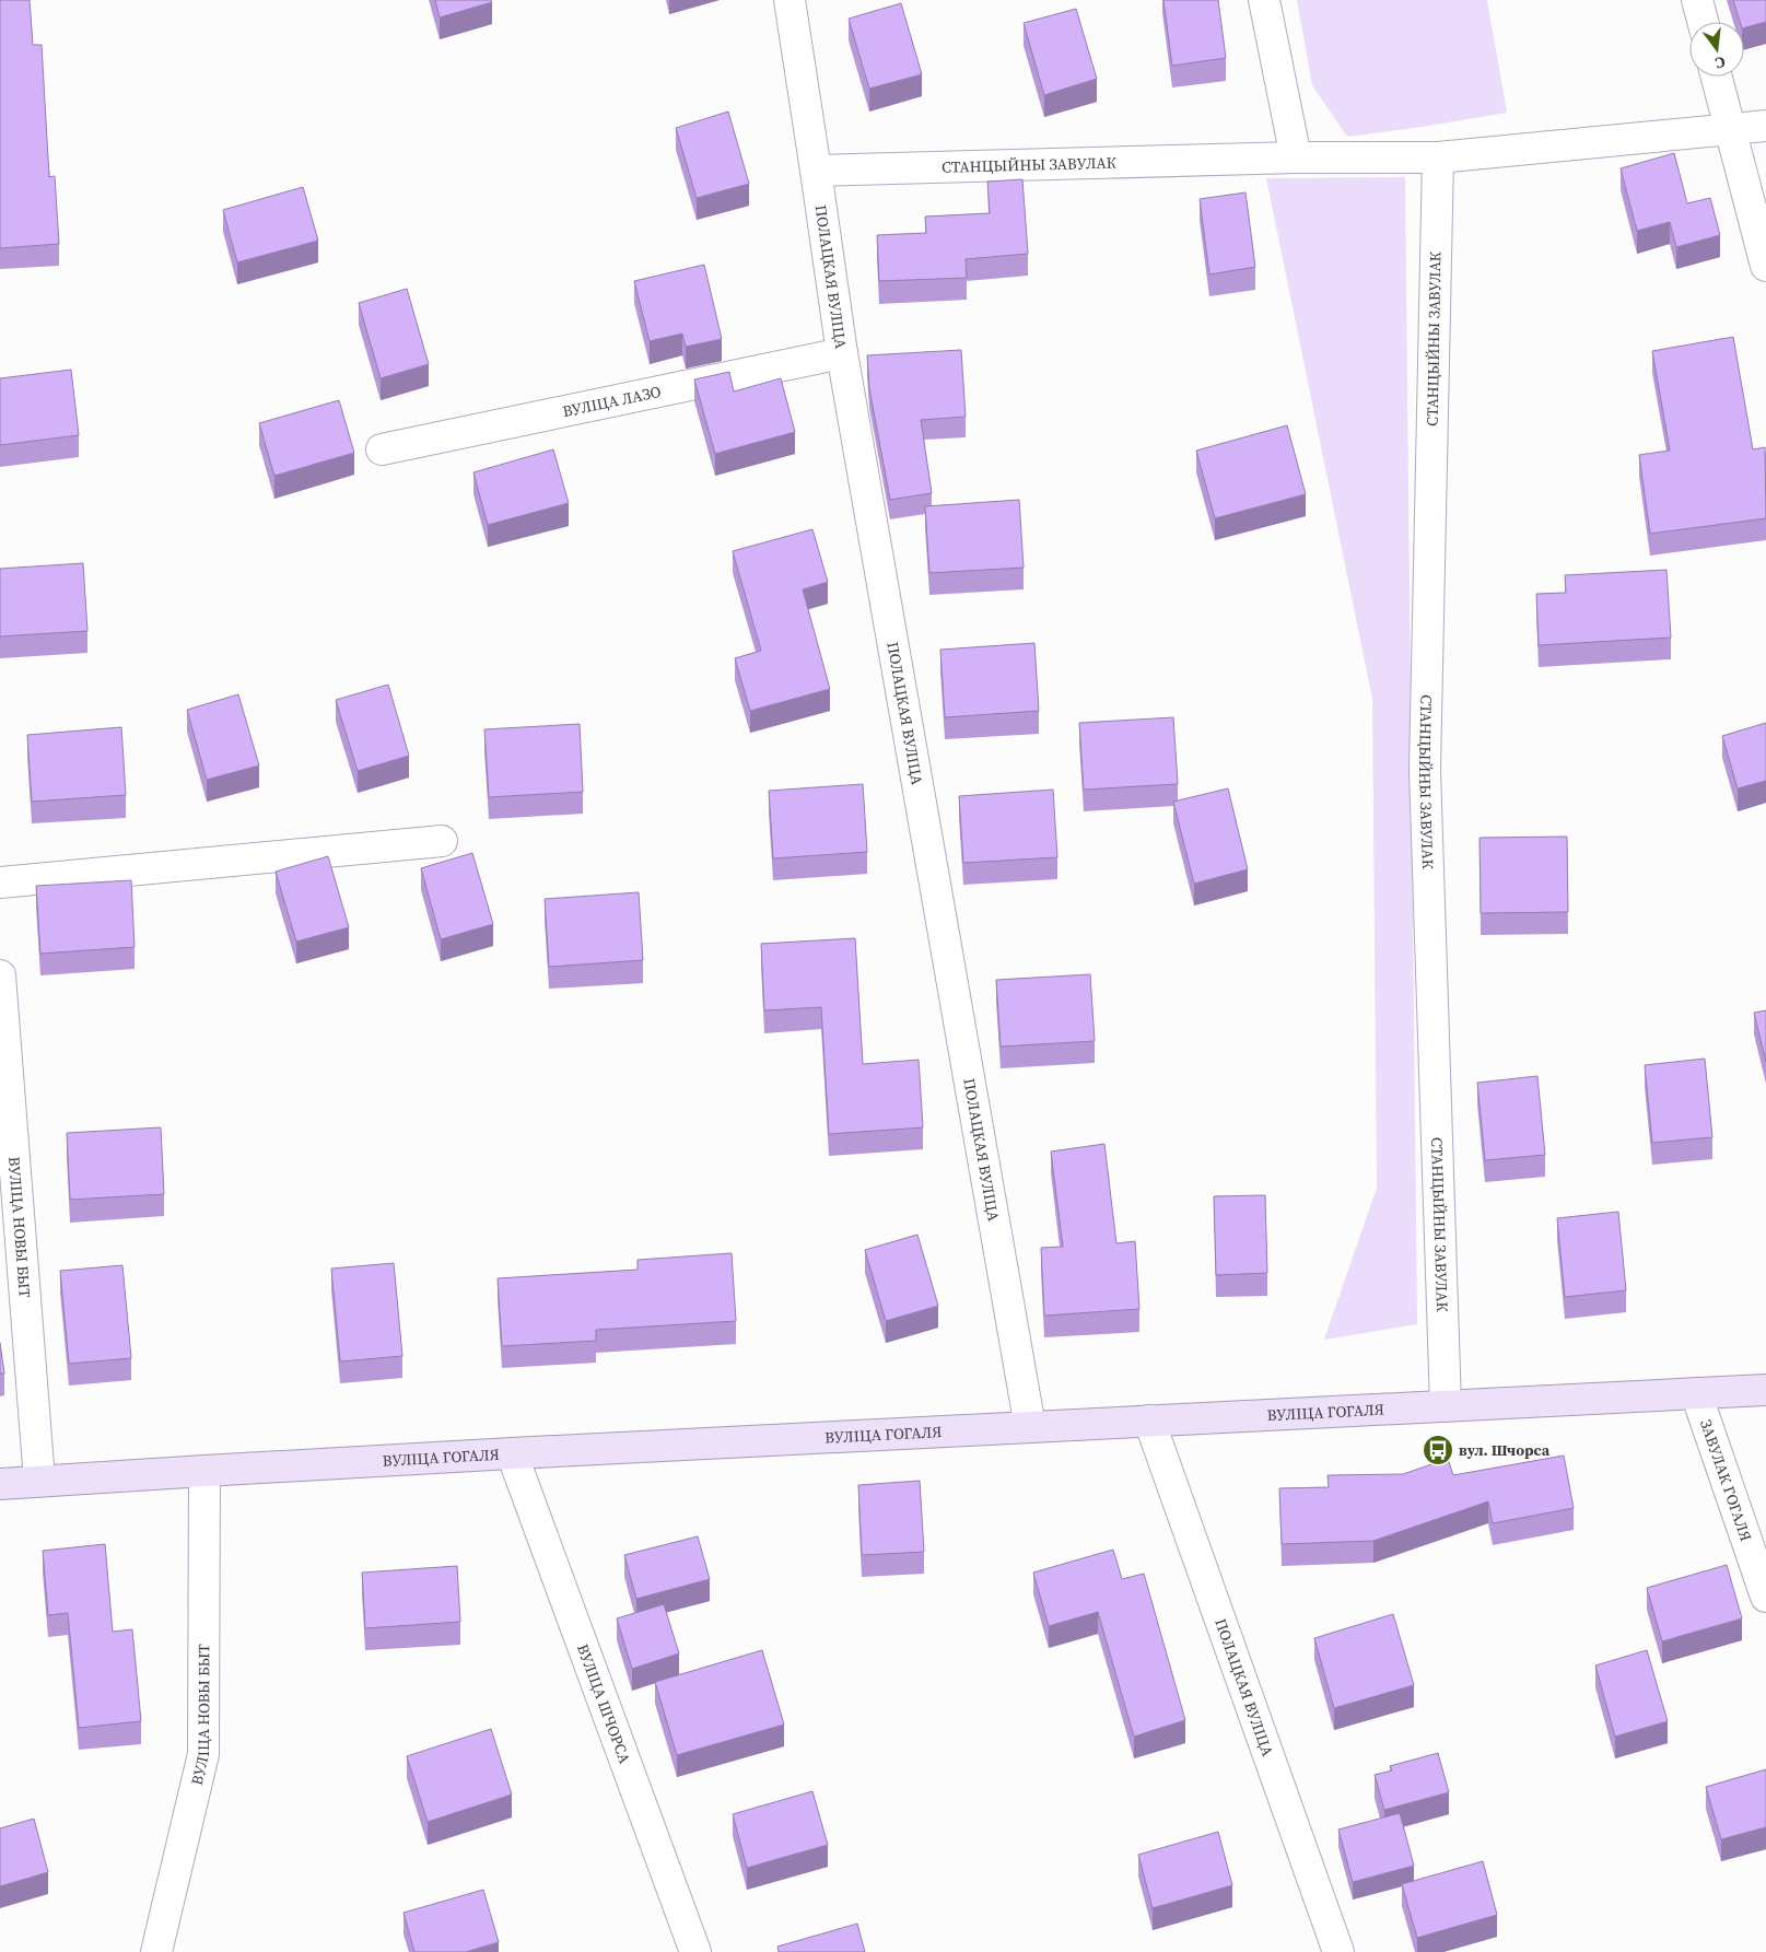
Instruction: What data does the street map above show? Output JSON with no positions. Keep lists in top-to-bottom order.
{
  "streets": {
    "main road": ["ВУЛІЦА ГОГАЛЯ"],
    "street": [
      "СТАНЦЫЙНЫ ЗАВУЛАК",
      "ПОЛАЦКАЯ ВУЛІЦА",
      "ВУЛІЦА ЛАЗО",
      "ВУЛІЦА НОВЫ БЫТ",
      "ЗАВУЛАК ГОГАЛЯ",
      "ВУЛІЦА ШЧОРСА"
    ]
  },
  "crossings": [
    ["СТАНЦЫЙНЫ ЗАВУЛАК", "ПОЛАЦКАЯ ВУЛІЦА"],
    ["СТАНЦЫЙНЫ ЗАВУЛАК", "ВУЛІЦА ГОГАЛЯ"],
    ["ПОЛАЦКАЯ ВУЛІЦА", "ВУЛІЦА ЛАЗО"],
    ["ПОЛАЦКАЯ ВУЛІЦА", "ВУЛІЦА ГОГАЛЯ"],
    ["ВУЛІЦА НОВЫ БЫТ", "ВУЛІЦА ГОГАЛЯ"],
    ["ВУЛІЦА ГОГАЛЯ", "ЗАВУЛАК ГОГАЛЯ"],
    ["ВУЛІЦА ГОГАЛЯ", "ВУЛІЦА ШЧОРСА"]
  ],
  "places": {
    "bus stop": ["вул. Шчорса"]
  },
  "north": "bottom"
}
